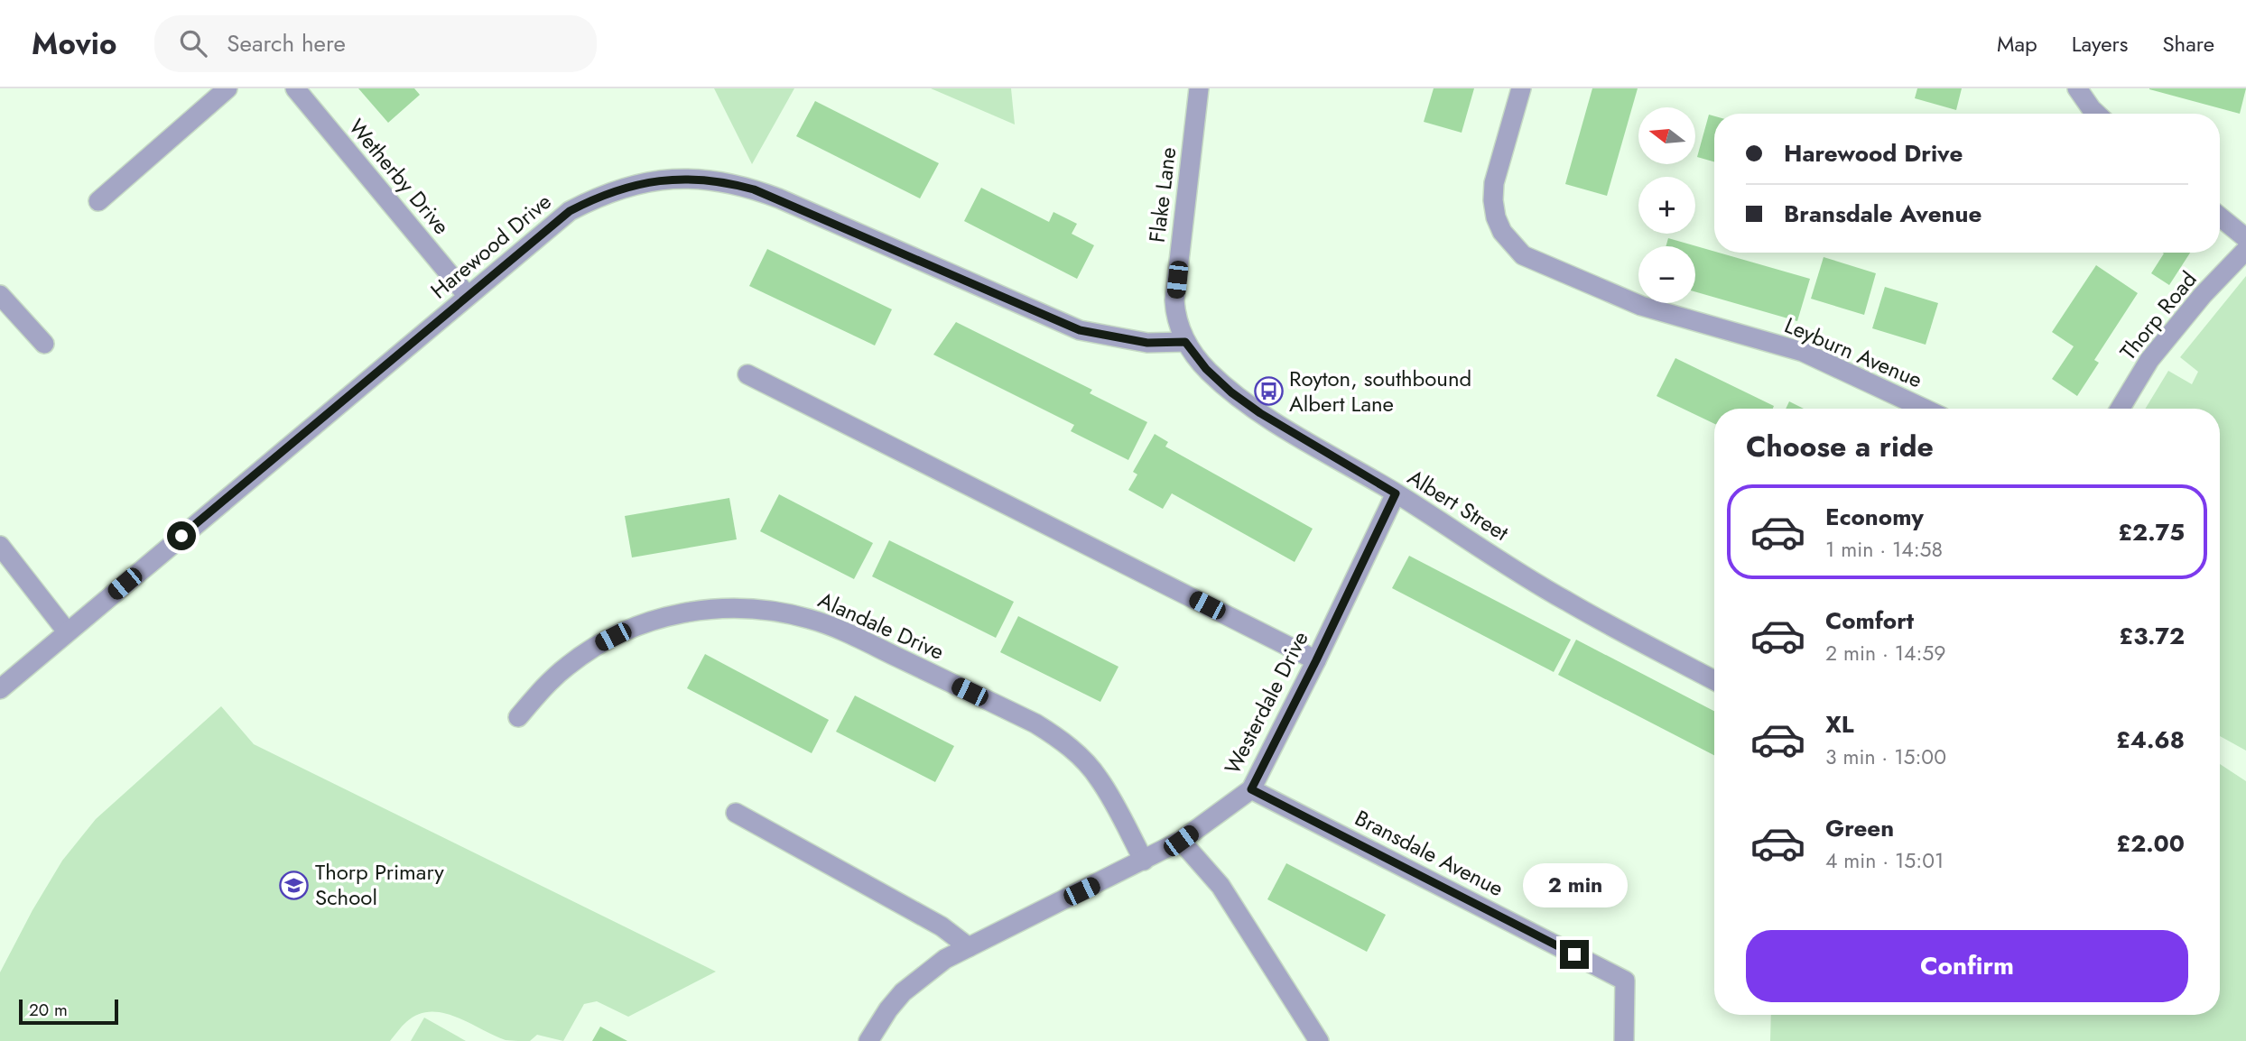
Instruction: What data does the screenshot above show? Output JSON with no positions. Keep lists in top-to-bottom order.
{
  "streets": {
    "street": [
      "Wetherby Drive",
      "Flake Lane",
      "Harewood Drive",
      "Thorp Road",
      "Leyburn Avenue",
      "Albert Street",
      "Alandale Drive",
      "Westerdale Drive",
      "Bransdale Avenue"
    ]
  },
  "crossings": [
    ["Wetherby Drive", "Harewood Drive"],
    ["Flake Lane", "Harewood Drive"],
    ["Flake Lane", "Albert Street"],
    ["Harewood Drive", "Albert Street"],
    ["Albert Street", "Westerdale Drive"],
    ["Alandale Drive", "Westerdale Drive"],
    ["Westerdale Drive", "Bransdale Avenue"]
  ],
  "places": {
    "bus stop": ["Royton, southbound Albert Lane"],
    "school or university": ["Thorp Primary School"]
  },
  "scale_bar": "20 m",
  "north": "left",
  "page": {
    "header": "Movio",
    "search": "Search here",
    "nav": ["Map", "Layers", "Share"],
    "map_buttons": ["+", "−"],
    "banner": ["Harewood Drive", "Bransdale Avenue"],
    "heading": "Choose a ride",
    "list": [
      {
        "name": "Economy",
        "note": "1 min · 14:58",
        "value": "£2.75"
      },
      {
        "name": "Comfort",
        "note": "2 min · 14:59",
        "value": "£3.72"
      },
      {
        "name": "XL",
        "note": "3 min · 15:00",
        "value": "£4.68"
      },
      {
        "name": "Green",
        "note": "4 min · 15:01",
        "value": "£2.00"
      }
    ],
    "bubble": "2 min",
    "buttons": "Confirm",
    "scale": "20 m"
  }
}
